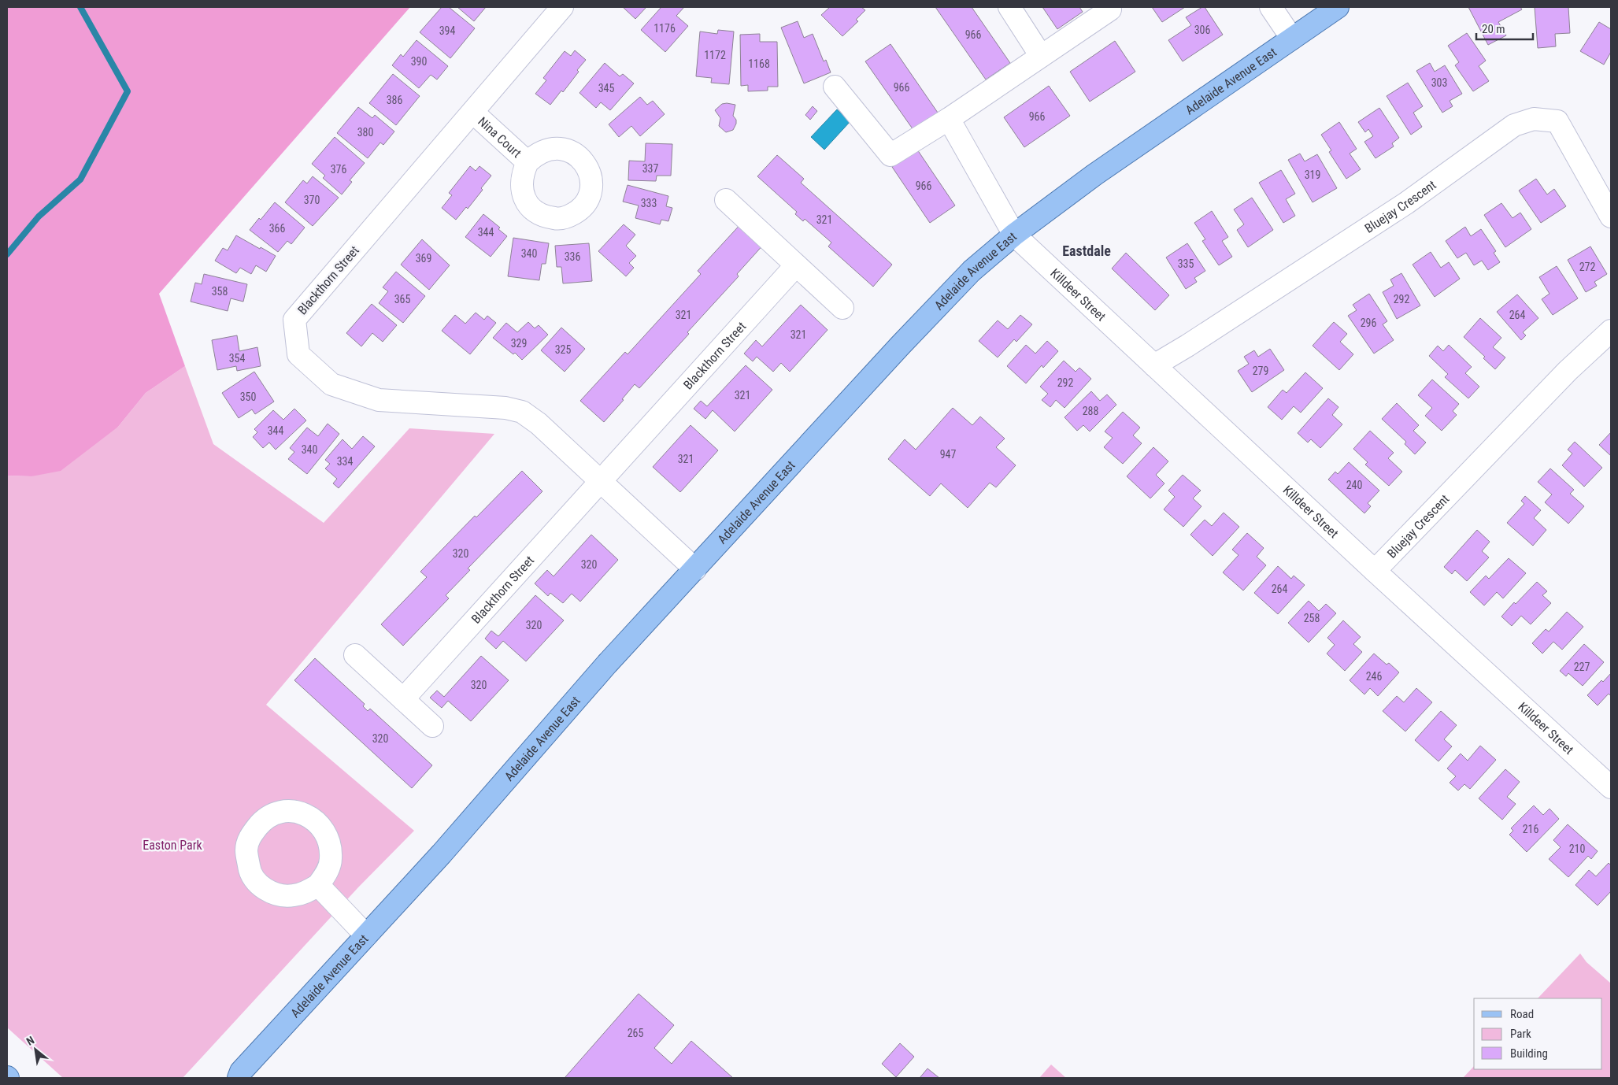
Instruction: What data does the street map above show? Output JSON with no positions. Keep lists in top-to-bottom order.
{
  "streets": {
    "main road": ["Adelaide Avenue East"],
    "street": [
      "Nina Court",
      "Bluejay Crescent",
      "Blackthorn Street",
      "Killdeer Street"
    ]
  },
  "crossings": [
    ["Adelaide Avenue East", "Blackthorn Street"],
    ["Adelaide Avenue East", "Killdeer Street"],
    ["Nina Court", "Blackthorn Street"],
    ["Bluejay Crescent", "Killdeer Street"]
  ],
  "districts": ["Eastdale"],
  "parks": ["Easton Park"],
  "house_numbers": [
    "1176",
    "306",
    "394",
    "966",
    "1172",
    "390",
    "1168",
    "303",
    "966",
    "345",
    "386",
    "966",
    "380",
    "337",
    "376",
    "319",
    "966",
    "370",
    "333",
    "321",
    "366",
    "344",
    "340",
    "336",
    "369",
    "335",
    "272",
    "358",
    "365",
    "292",
    "321",
    "264",
    "296",
    "321",
    "329",
    "325",
    "354",
    "279",
    "292",
    "321",
    "350",
    "288",
    "344",
    "340",
    "947",
    "321",
    "334",
    "240",
    "320",
    "320",
    "264",
    "258",
    "320",
    "227",
    "246",
    "320",
    "320",
    "216",
    "210",
    "265"
  ],
  "legend": ["Road", "Park", "Building"],
  "scale_bar": "20 m",
  "north": "top left"
}
